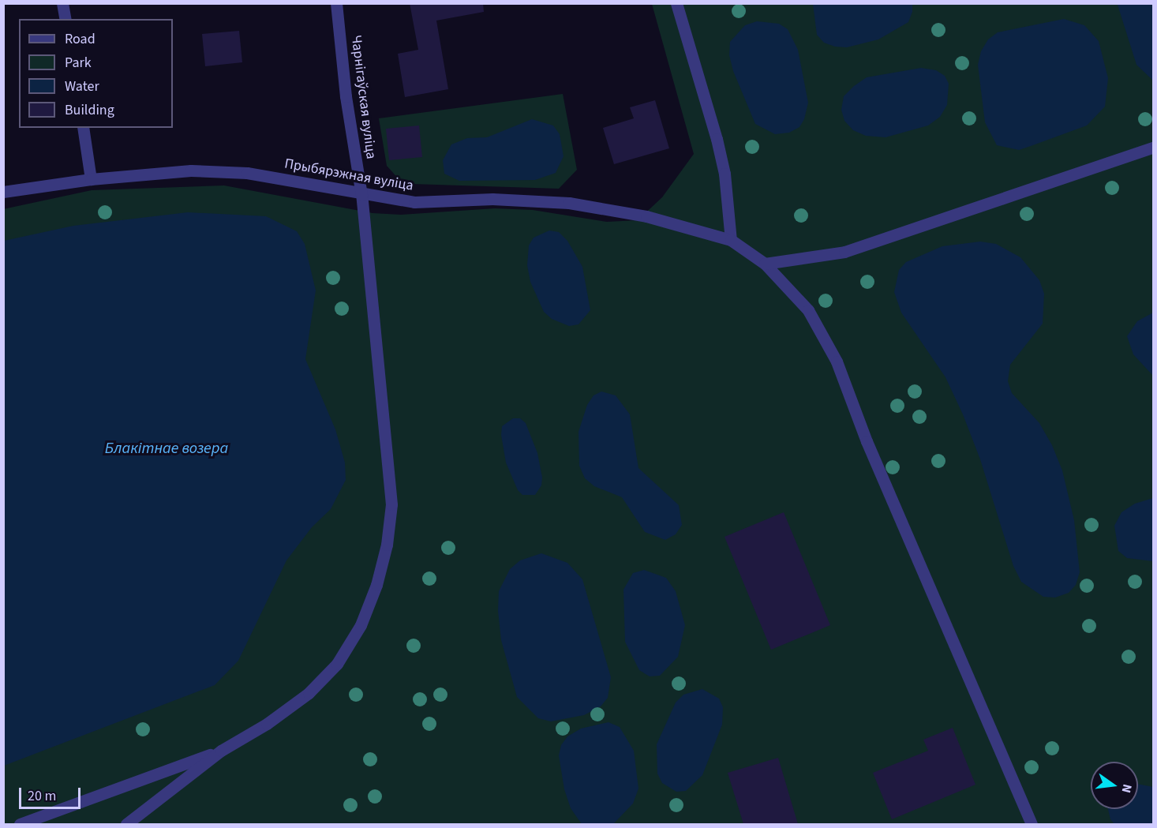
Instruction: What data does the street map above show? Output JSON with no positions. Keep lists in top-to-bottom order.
{
  "streets": {
    "street": ["Чарнігаўская вуліца", "Прыбярэжная вуліца"]
  },
  "crossings": [
    ["Чарнігаўская вуліца", "Прыбярэжная вуліца"]
  ],
  "water": ["Блакітнае возера"],
  "legend": [
    "Road",
    "Park",
    "Water",
    "Building"
  ],
  "scale_bar": "20 m",
  "north": "right"
}
